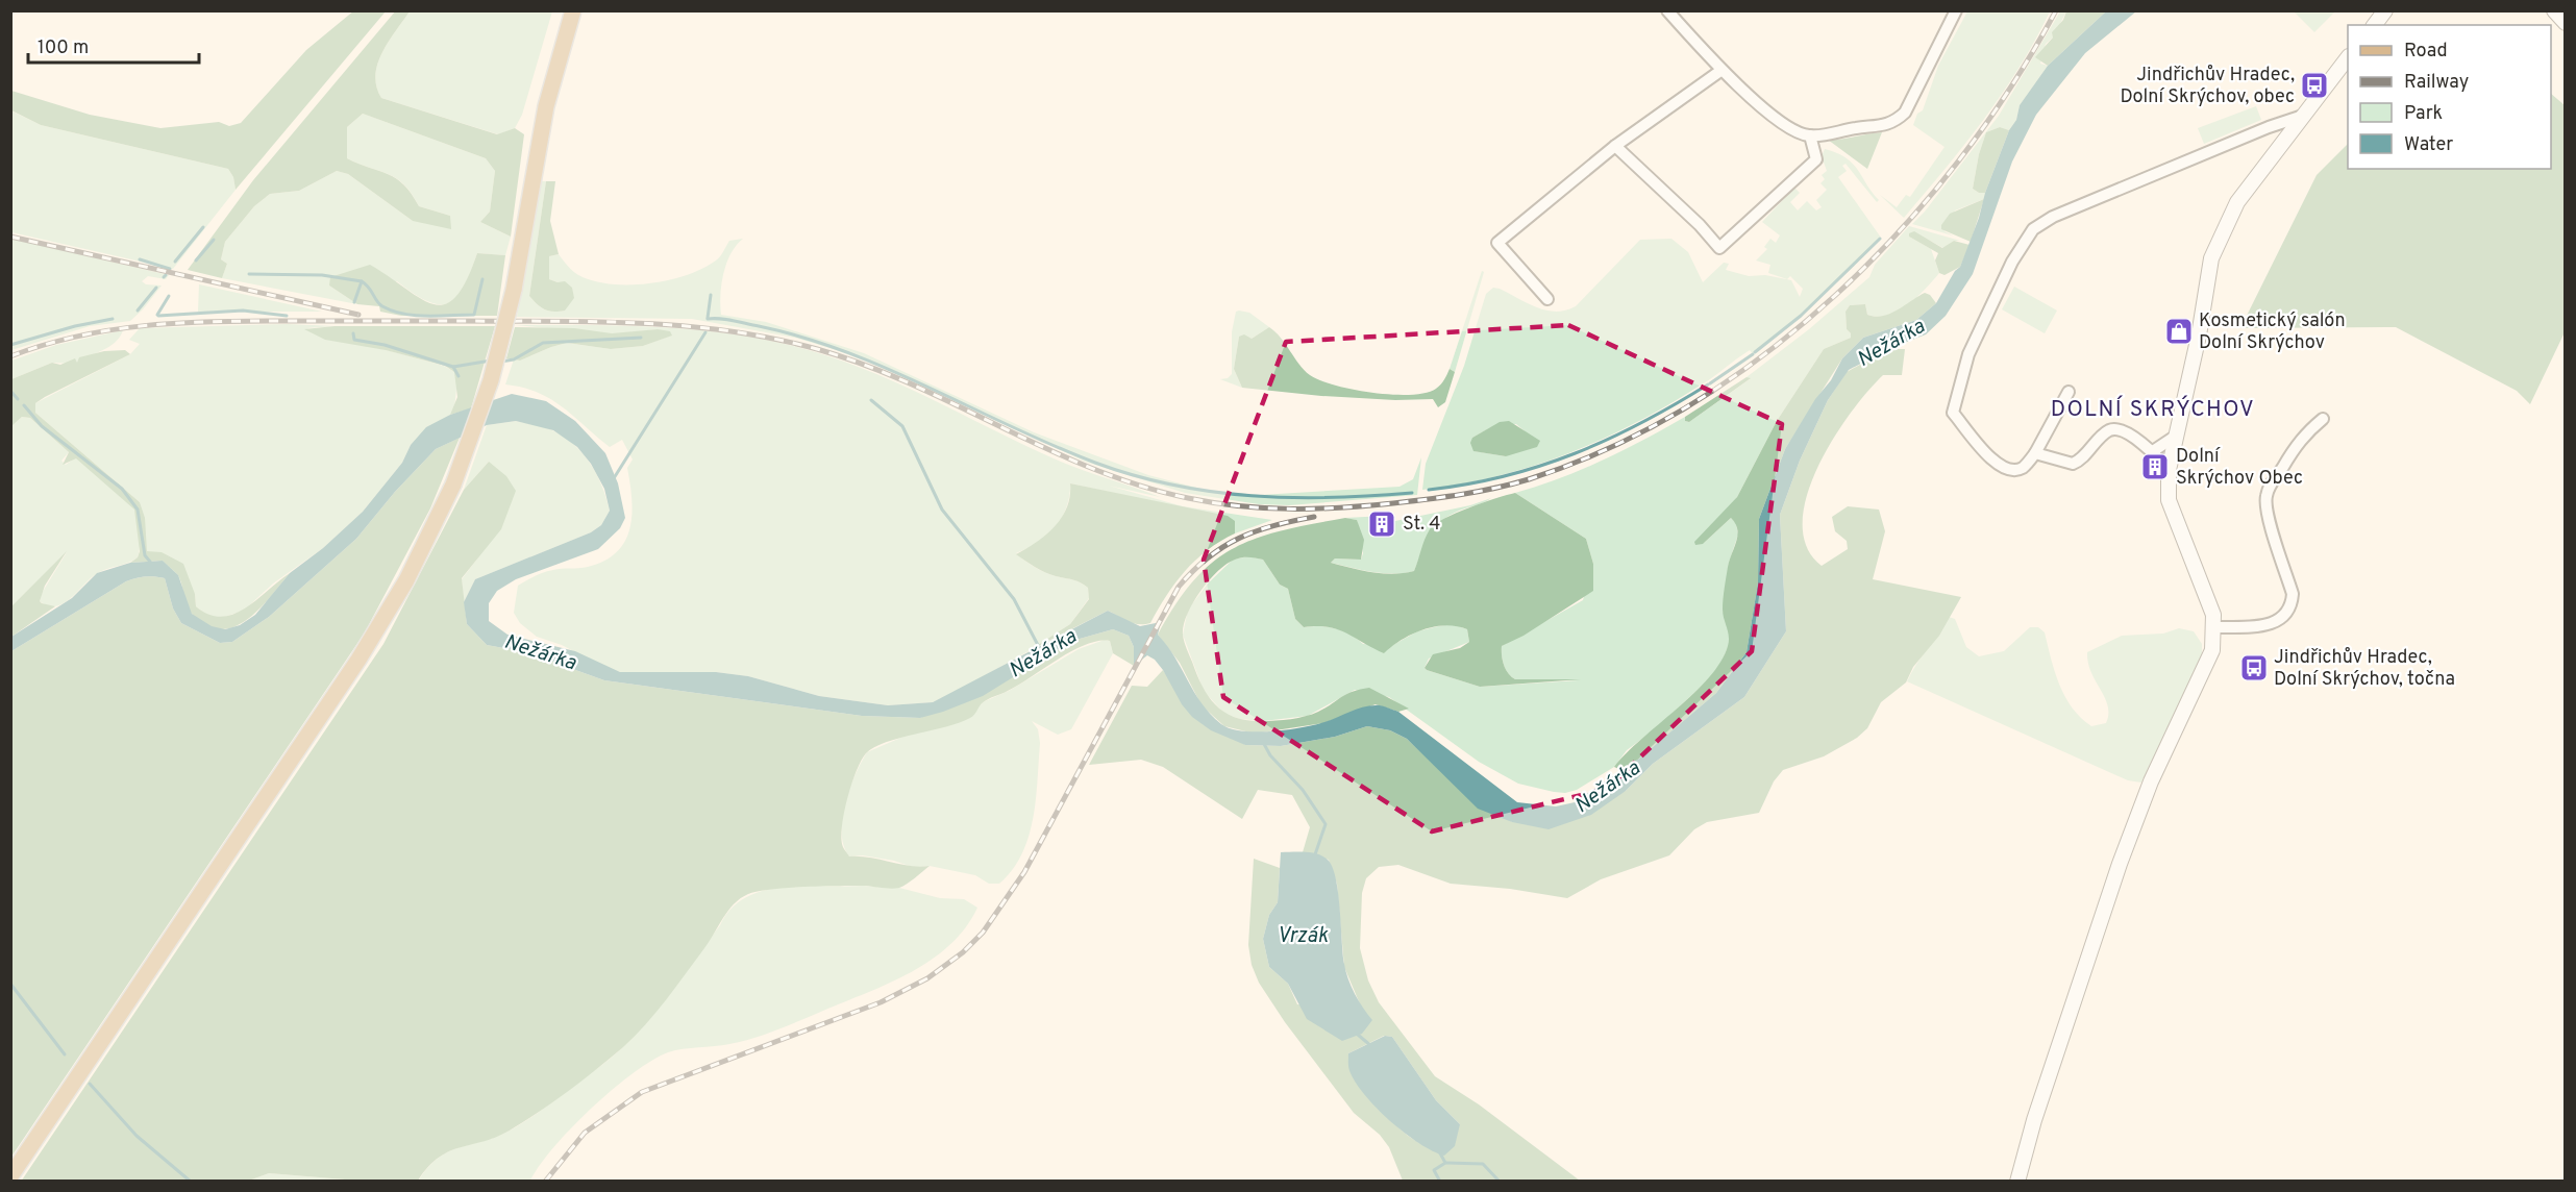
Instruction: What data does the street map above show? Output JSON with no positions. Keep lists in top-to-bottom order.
{
  "districts": ["DOLNÍ SKRÝCHOV"],
  "water": ["Nežárka", "Vrzák"],
  "places": {
    "bus stop": ["Jindřichův Hradec, Dolní Skrýchov, obec", "Jindřichův Hradec, Dolní Skrýchov, točna"],
    "shop": ["Kosmetický salón Dolní Skrýchov"],
    "building": ["Dolní Skrýchov Obec", "St. 4"]
  },
  "legend": [
    "Road",
    "Railway",
    "Park",
    "Water"
  ],
  "scale_bar": "100 m"
}
